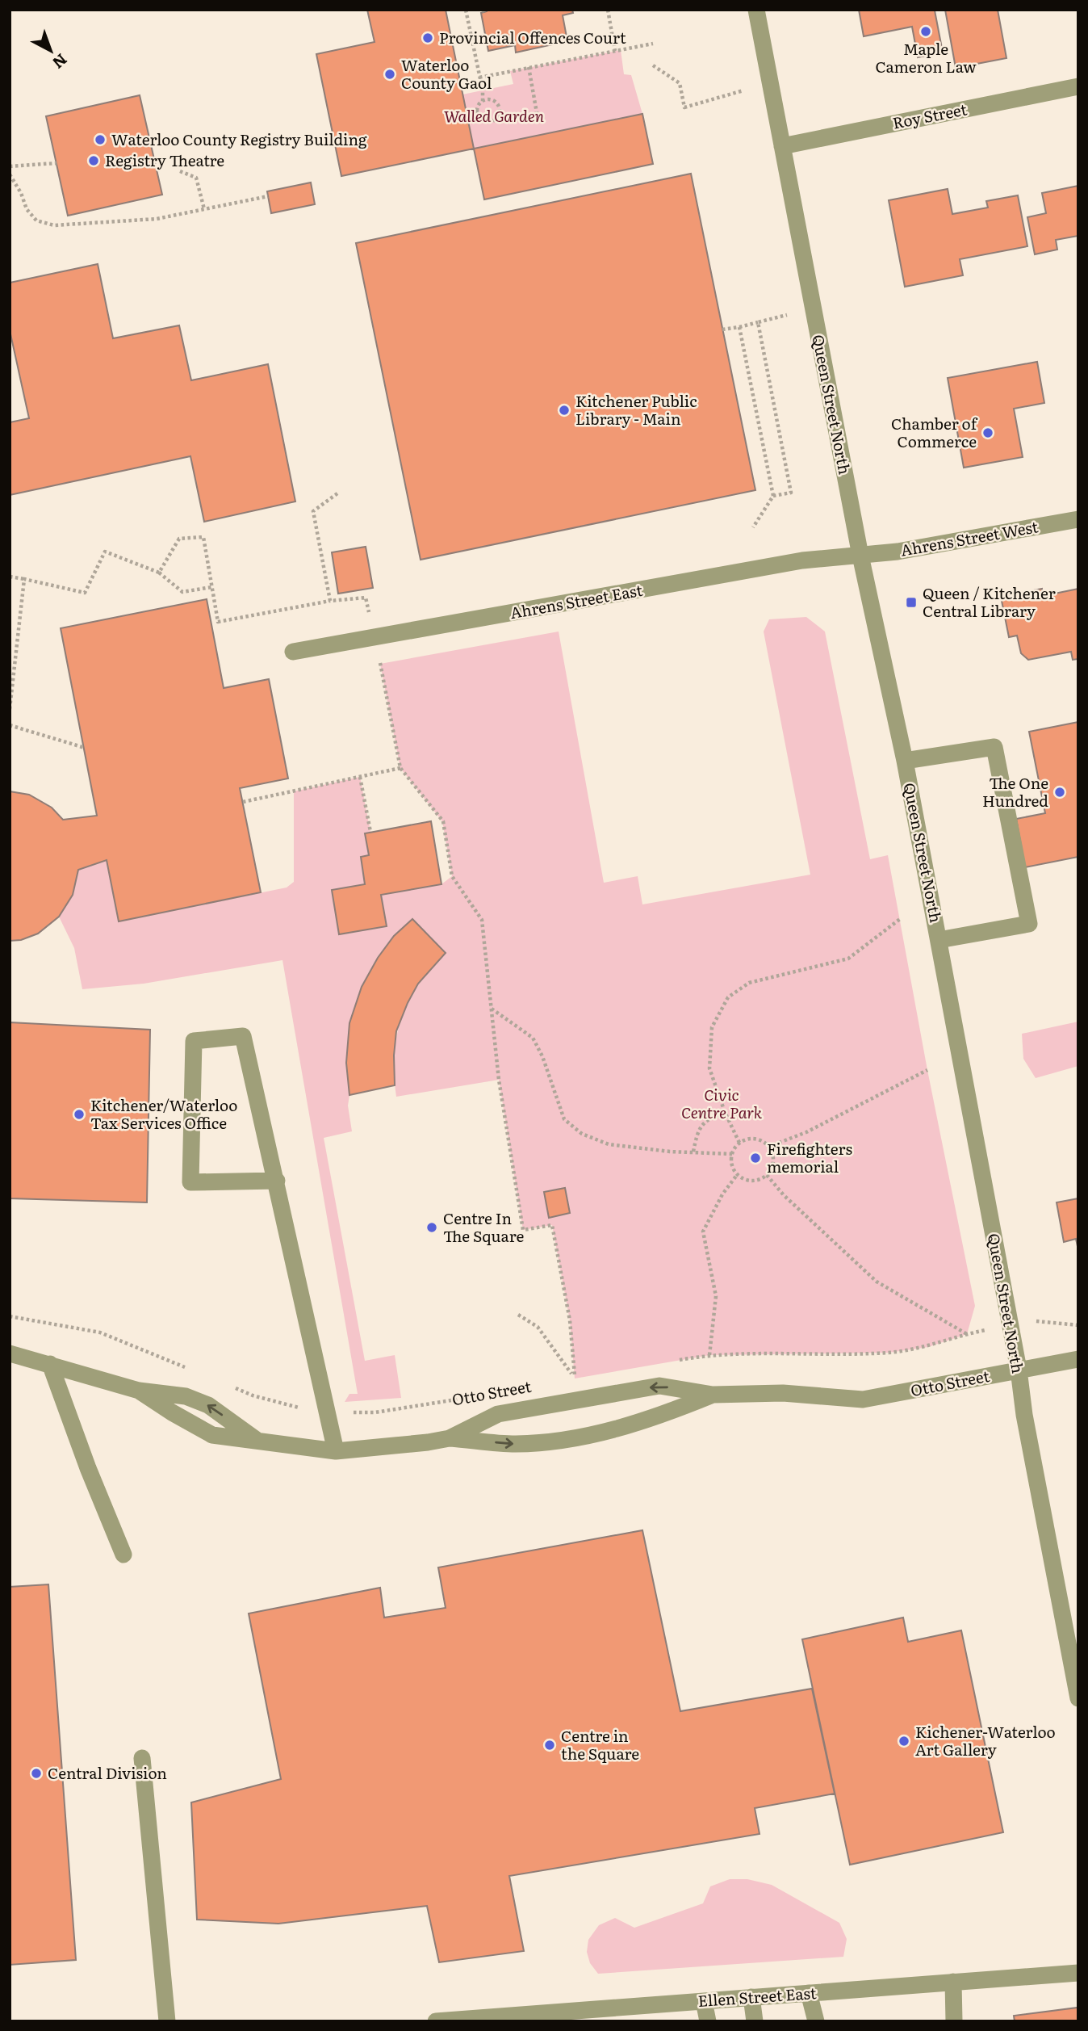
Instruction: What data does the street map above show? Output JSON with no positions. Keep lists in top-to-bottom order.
{
  "streets": {
    "street": [
      "Roy Street",
      "Queen Street North",
      "Ahrens Street West",
      "Ahrens Street East",
      "Otto Street",
      "Ellen Street East"
    ]
  },
  "crossings": [
    ["Roy Street", "Queen Street North"],
    ["Queen Street North", "Ahrens Street West"],
    ["Queen Street North", "Ahrens Street East"],
    ["Queen Street North", "Otto Street"],
    ["Ahrens Street West", "Ahrens Street East"]
  ],
  "parks": ["Walled Garden", "Civic Centre Park"],
  "places": {
    "other": [
      "Maple Cameron Law",
      "Provincial Offences Court",
      "Waterloo County Gaol",
      "Waterloo County Registry Building",
      "Registry Theatre",
      "Kitchener Public Library - Main",
      "Chamber of Commerce",
      "The One Hundred",
      "Kitchener/Waterloo Tax Services Office",
      "Firefighters memorial",
      "Centre In The Square",
      "Kichener-Waterloo Art Gallery",
      "Centre in the Square",
      "Central Division"
    ],
    "transit": ["Queen / Kitchener Central Library"]
  },
  "north": "bottom right"
}
